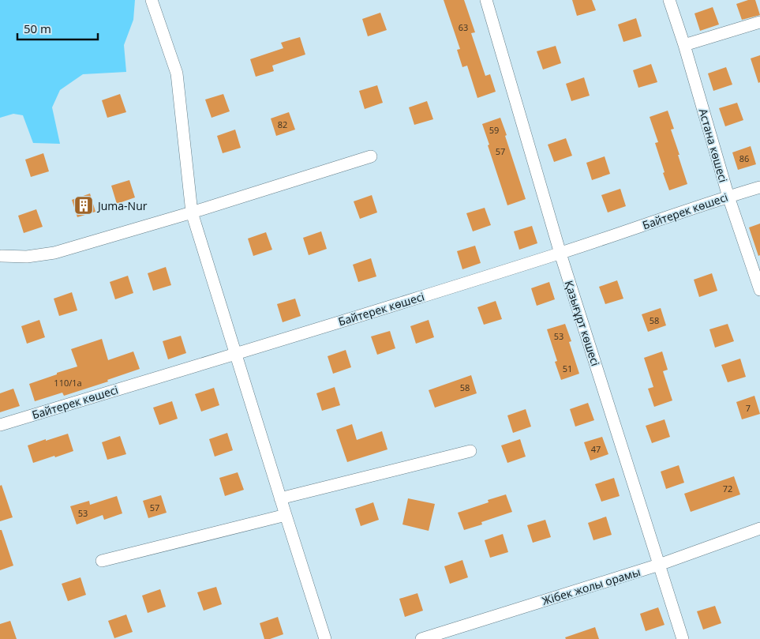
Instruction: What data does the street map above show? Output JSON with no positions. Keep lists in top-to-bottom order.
{
  "streets": {
    "street": [
      "Астана көшесі",
      "Байтерек көшесі",
      "Қазығұрт көшесі",
      "Жібек жолы орамы"
    ]
  },
  "crossings": [
    ["Астана көшесі", "Байтерек көшесі"],
    ["Байтерек көшесі", "Қазығұрт көшесі"],
    ["Қазығұрт көшесі", "Жібек жолы орамы"]
  ],
  "places": {
    "building": ["Juma-Nur"]
  },
  "house_numbers": [
    "63",
    "82",
    "59",
    "57",
    "86",
    "58",
    "53",
    "51",
    "110/1а",
    "58",
    "7",
    "47",
    "72",
    "57",
    "53"
  ],
  "scale_bar": "50 m"
}
